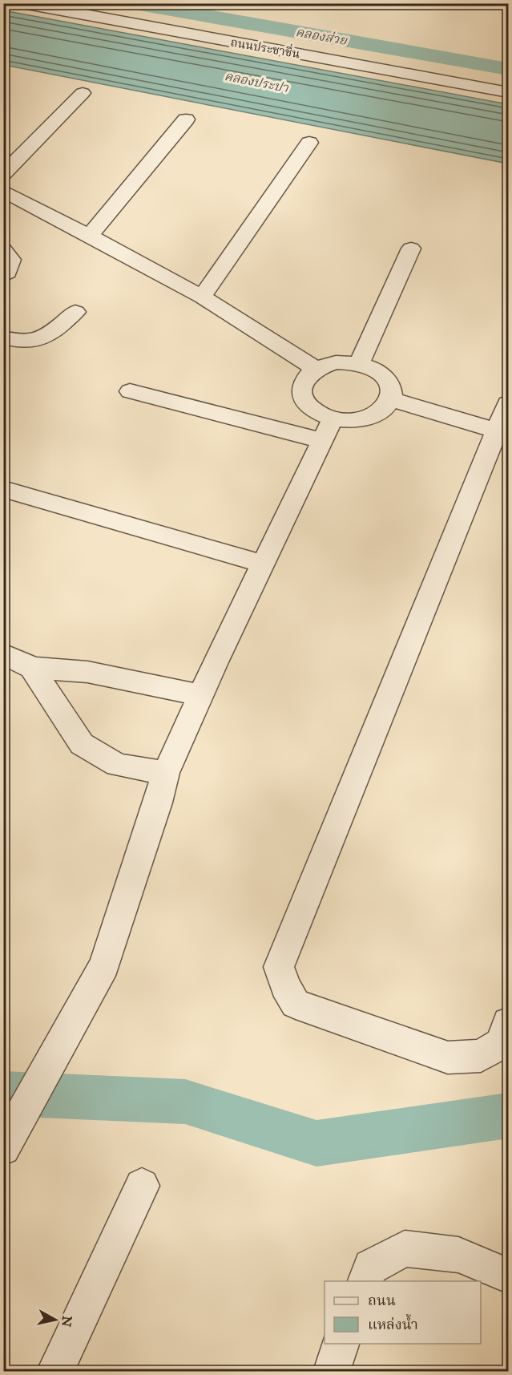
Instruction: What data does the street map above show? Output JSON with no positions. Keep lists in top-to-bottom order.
{
  "streets": {
    "street": ["ถนนประชาชื่น"]
  },
  "water": ["คลองส่วย", "คลองประปา"],
  "legend": ["ถนน", "แหล่งน้ำ"],
  "north": "right"
}
